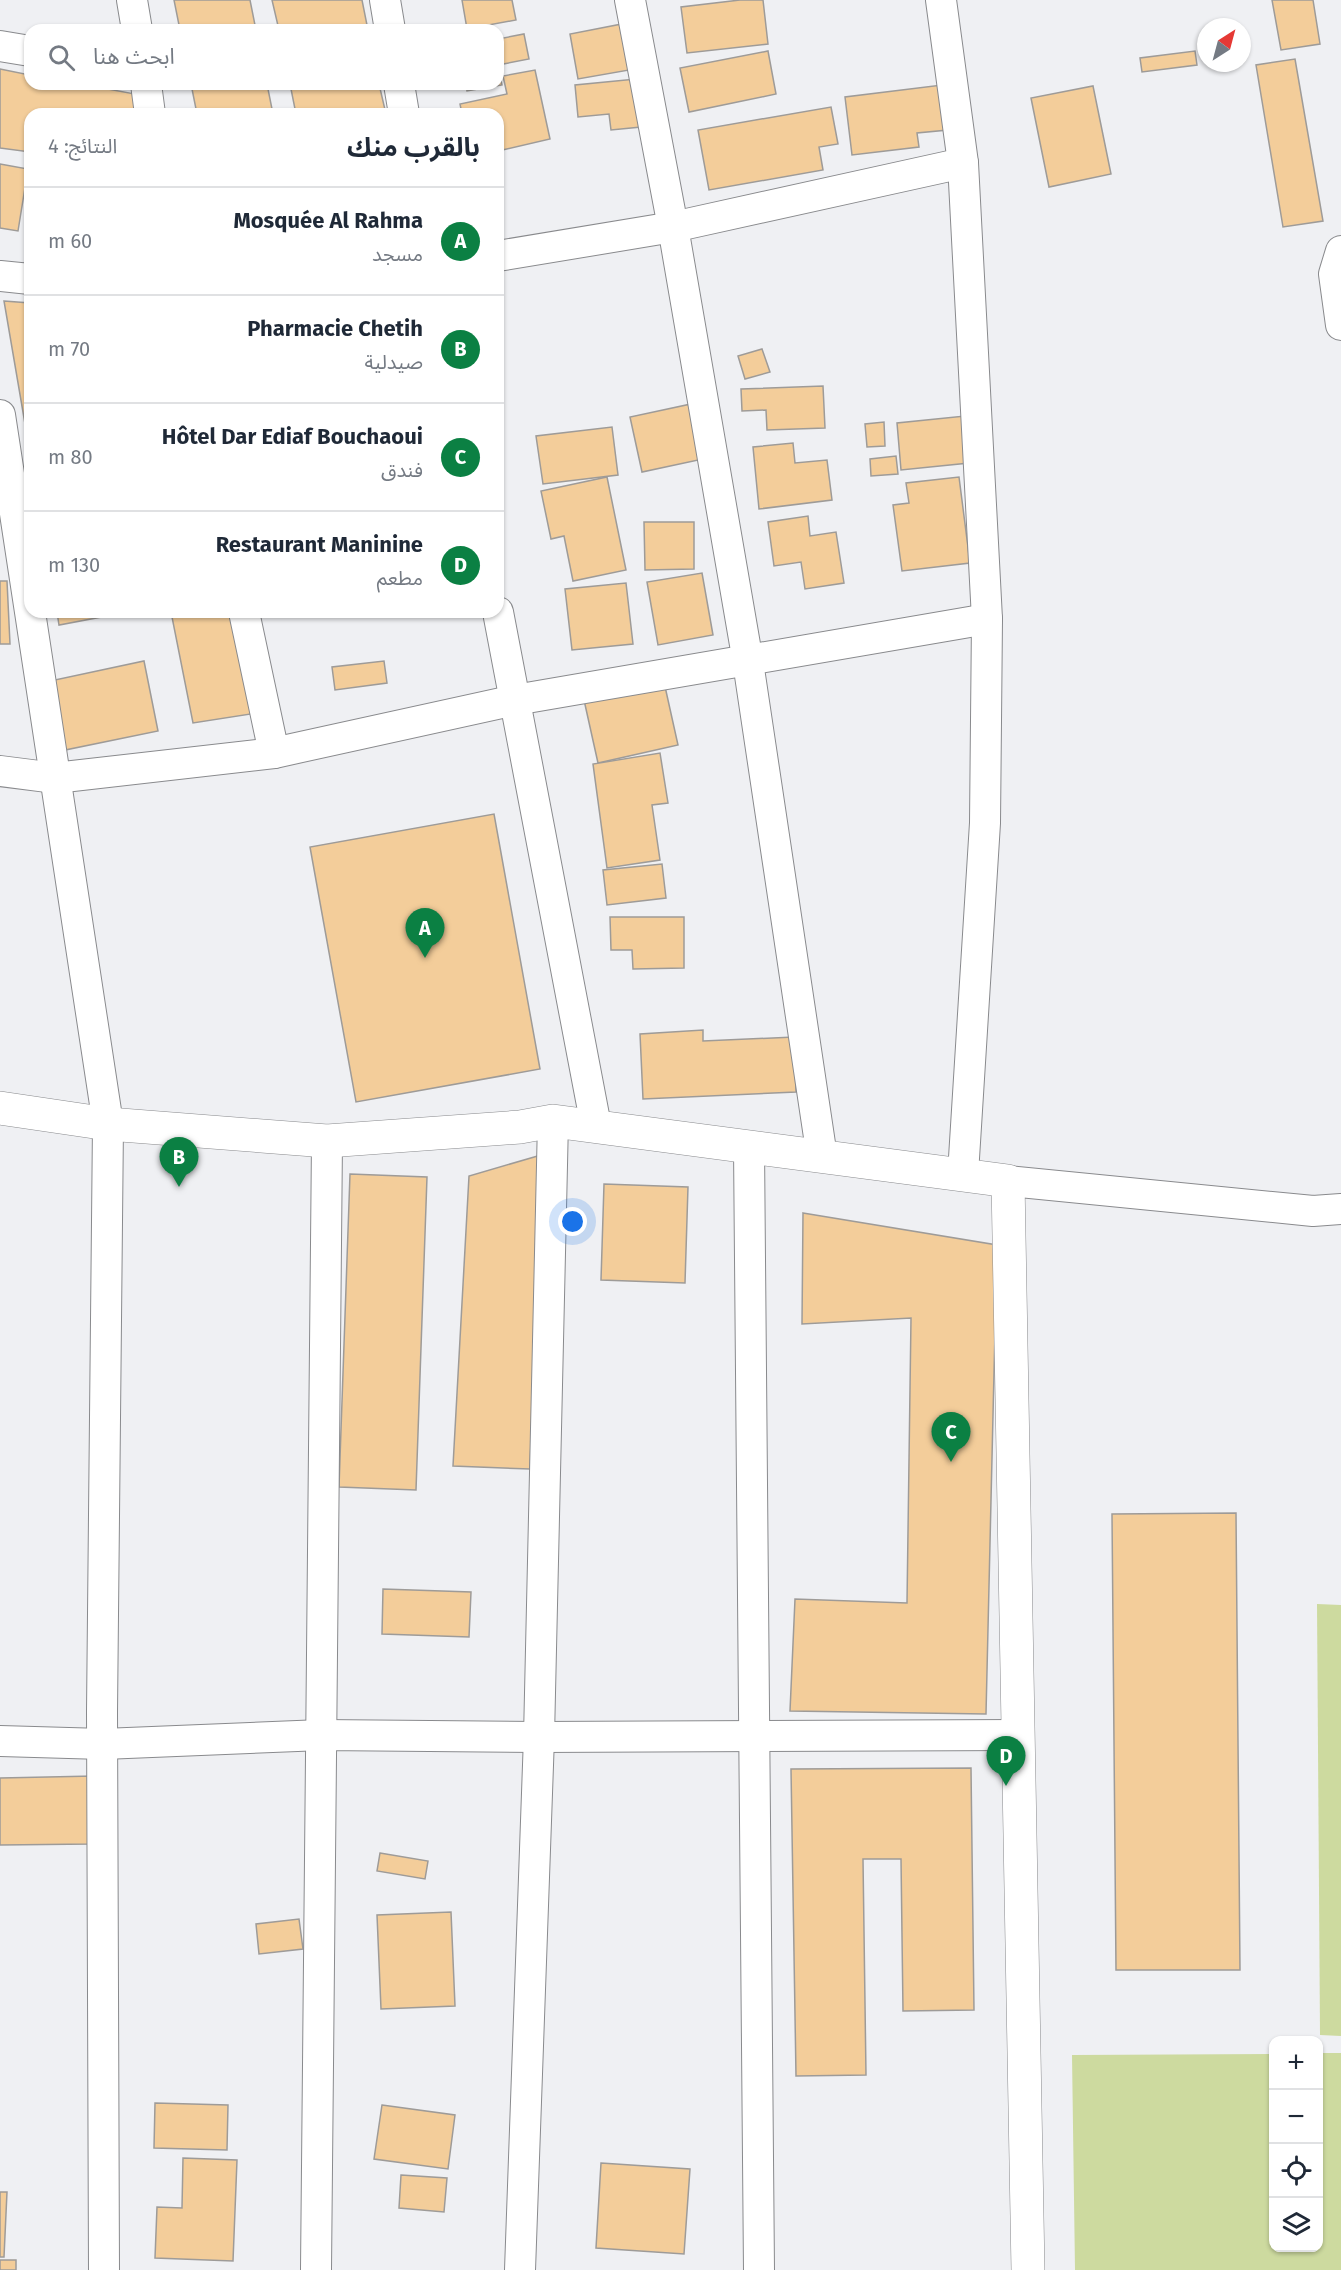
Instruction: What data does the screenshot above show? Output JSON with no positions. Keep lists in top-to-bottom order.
{
  "north": "top right",
  "page": {
    "search": "ابحث هنا",
    "heading": ["بالقرب منك", "النتائج: 4"],
    "list": [
      {
        "mark": "A",
        "name": "Mosquée Al Rahma",
        "note": "مسجد",
        "value": "60 m"
      },
      {
        "mark": "B",
        "name": "Pharmacie Chetih",
        "note": "صيدلية",
        "value": "70 m"
      },
      {
        "mark": "C",
        "name": "Hôtel Dar Ediaf Bouchaoui",
        "note": "فندق",
        "value": "80 m"
      },
      {
        "mark": "D",
        "name": "Restaurant Maninine",
        "note": "مطعم",
        "value": "130 m"
      }
    ],
    "pins": [
      "A",
      "B",
      "C",
      "D"
    ],
    "map_buttons": ["+", "−"]
  }
}
